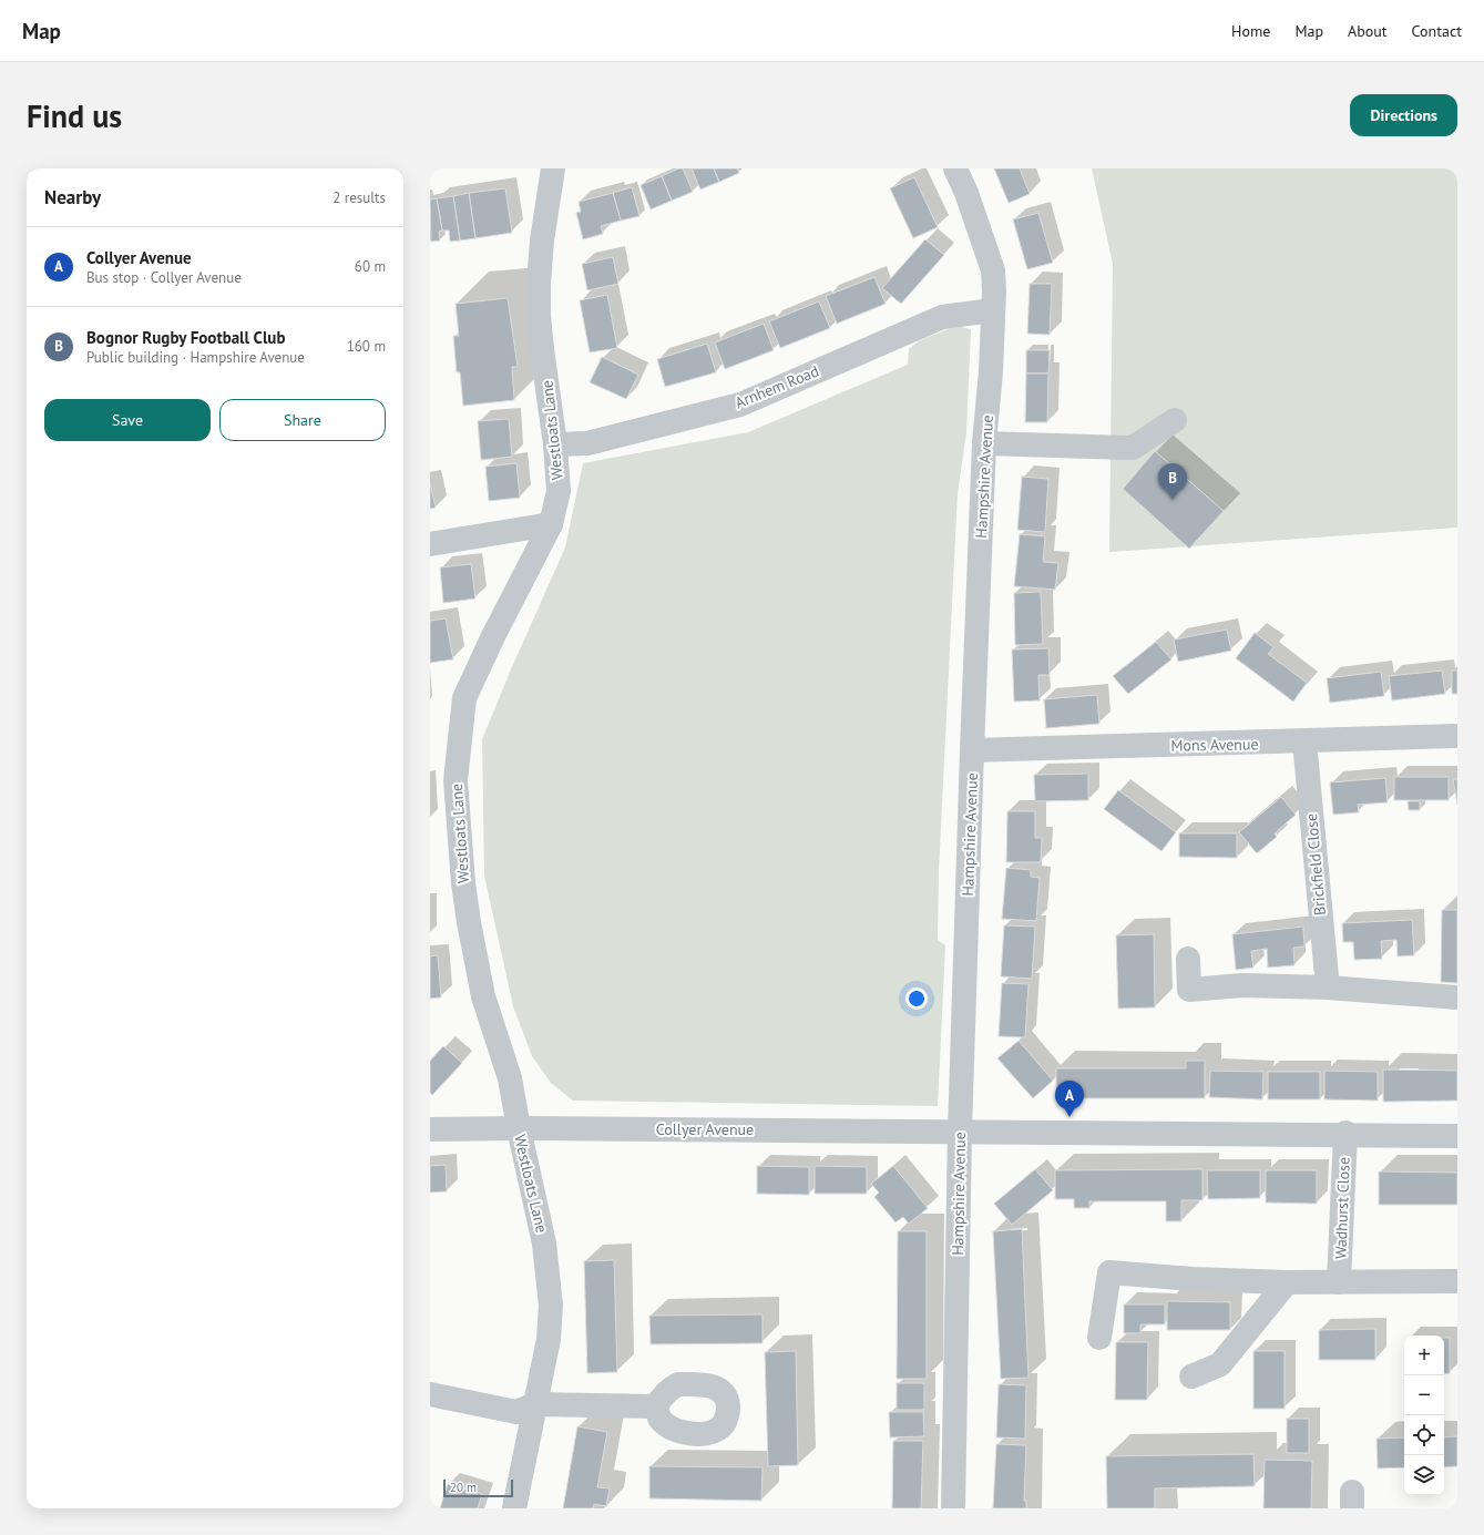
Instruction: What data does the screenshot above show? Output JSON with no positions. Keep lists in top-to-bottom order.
{
  "streets": {
    "street": [
      "Arnhem Road",
      "Westloats Lane",
      "Hampshire Avenue",
      "Mons Avenue",
      "Brickfield Close",
      "Collyer Avenue",
      "Wadhurst Close"
    ]
  },
  "crossings": [
    ["Arnhem Road", "Westloats Lane"],
    ["Arnhem Road", "Hampshire Avenue"],
    ["Westloats Lane", "Collyer Avenue"],
    ["Hampshire Avenue", "Mons Avenue"],
    ["Hampshire Avenue", "Collyer Avenue"],
    ["Mons Avenue", "Brickfield Close"],
    ["Collyer Avenue", "Wadhurst Close"]
  ],
  "scale_bar": "20 m",
  "page": {
    "header": "Map",
    "nav": [
      "Home",
      "Map",
      "About",
      "Contact"
    ],
    "buttons": [
      "Directions",
      ["Save", "Share"]
    ],
    "title": "Find us",
    "heading": ["Nearby", "2 results"],
    "list": [
      {
        "mark": "A",
        "name": "Collyer Avenue",
        "note": "Bus stop · Collyer Avenue",
        "value": "60 m"
      },
      {
        "mark": "B",
        "name": "Bognor Rugby Football Club",
        "note": "Public building · Hampshire Avenue",
        "value": "160 m"
      }
    ],
    "pins": ["B", "A"],
    "map_buttons": ["+", "−"],
    "scale": "20 m"
  }
}
